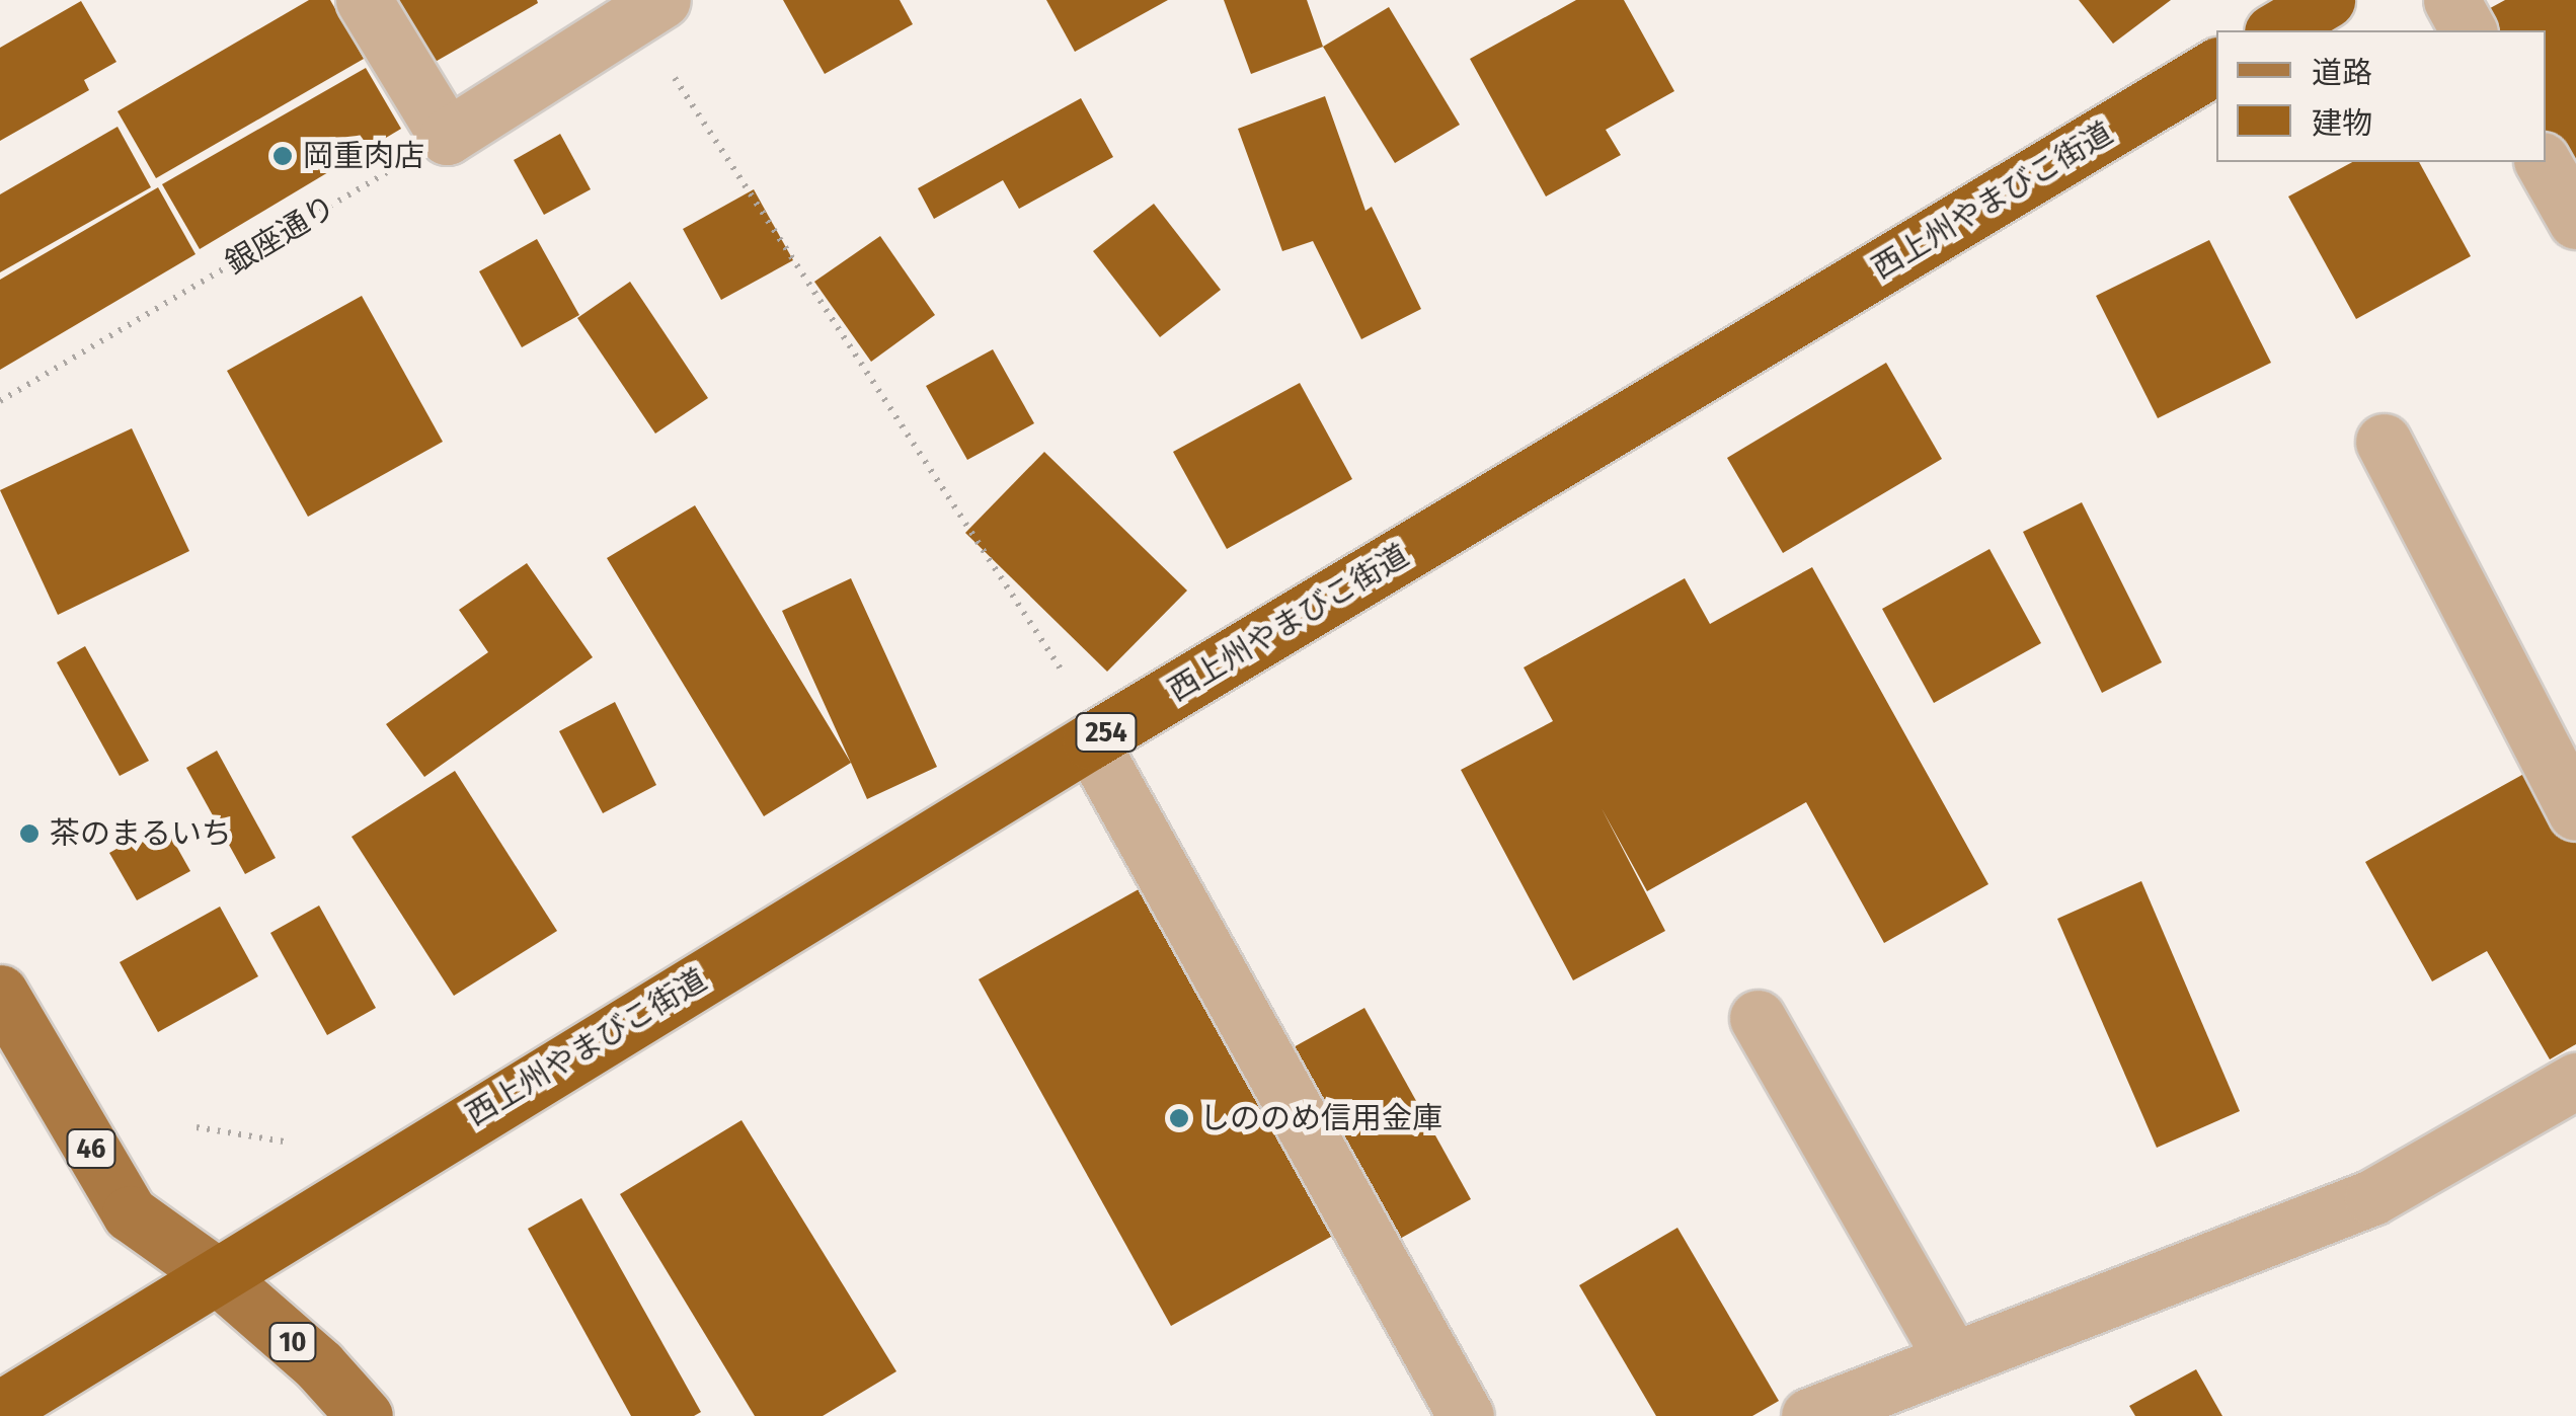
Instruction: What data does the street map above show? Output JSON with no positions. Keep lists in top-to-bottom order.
{
  "streets": {
    "highway": ["西上州やまびこ街道", "254"],
    "main road": ["46", "10"],
    "path": ["銀座通り"]
  },
  "crossings": [
    ["西上州やまびこ街道", "46"],
    ["西上州やまびこ街道", "10"],
    ["46", "10"]
  ],
  "places": ["岡重肉店", "茶のまるいち", "しののめ信用金庫"],
  "legend": ["道路", "建物"]
}
